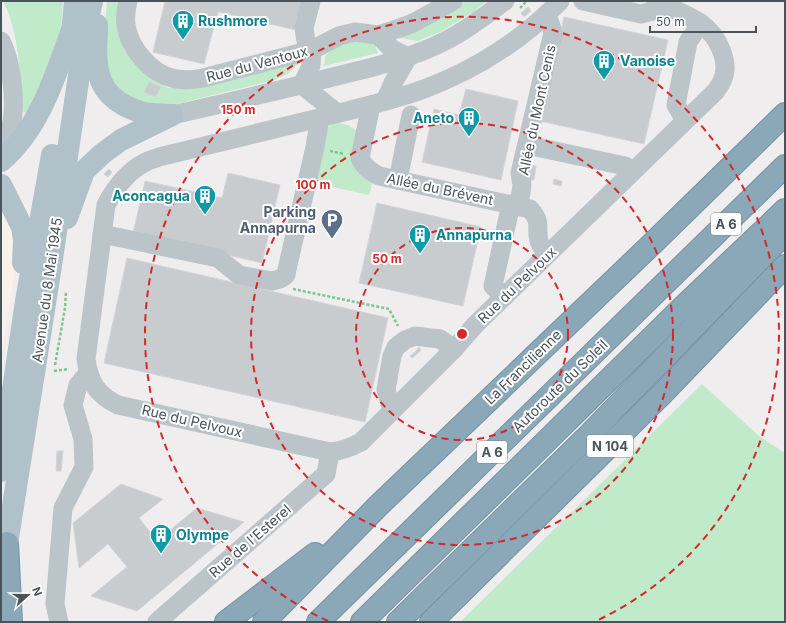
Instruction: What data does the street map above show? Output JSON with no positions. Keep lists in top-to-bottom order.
{
  "streets": {
    "highway": [
      "A 6",
      "La Francilienne",
      "Autoroute du Soleil",
      "N 104"
    ],
    "main road": ["Avenue du 8 Mai 1945"],
    "street": [
      "Rue du Ventoux",
      "Allée du Mont Cenis",
      "Allée du Brévent",
      "Rue du Pelvoux",
      "Rue de l'Esterel"
    ]
  },
  "crossings": [
    ["Allée du Mont Cenis", "Allée du Brévent"],
    ["Allée du Mont Cenis", "Rue du Pelvoux"],
    ["Allée du Brévent", "Rue du Pelvoux"],
    ["Rue du Pelvoux", "Rue de l'Esterel"]
  ],
  "places": {
    "building": [
      "Rushmore",
      "Vanoise",
      "Aneto",
      "Aconcagua",
      "Annapurna",
      "Olympe"
    ],
    "parking": ["Parking Annapurna"]
  },
  "scale_bar": "50 m",
  "north": "right",
  "rings": ["150 m", "100 m", "50 m"]
}
